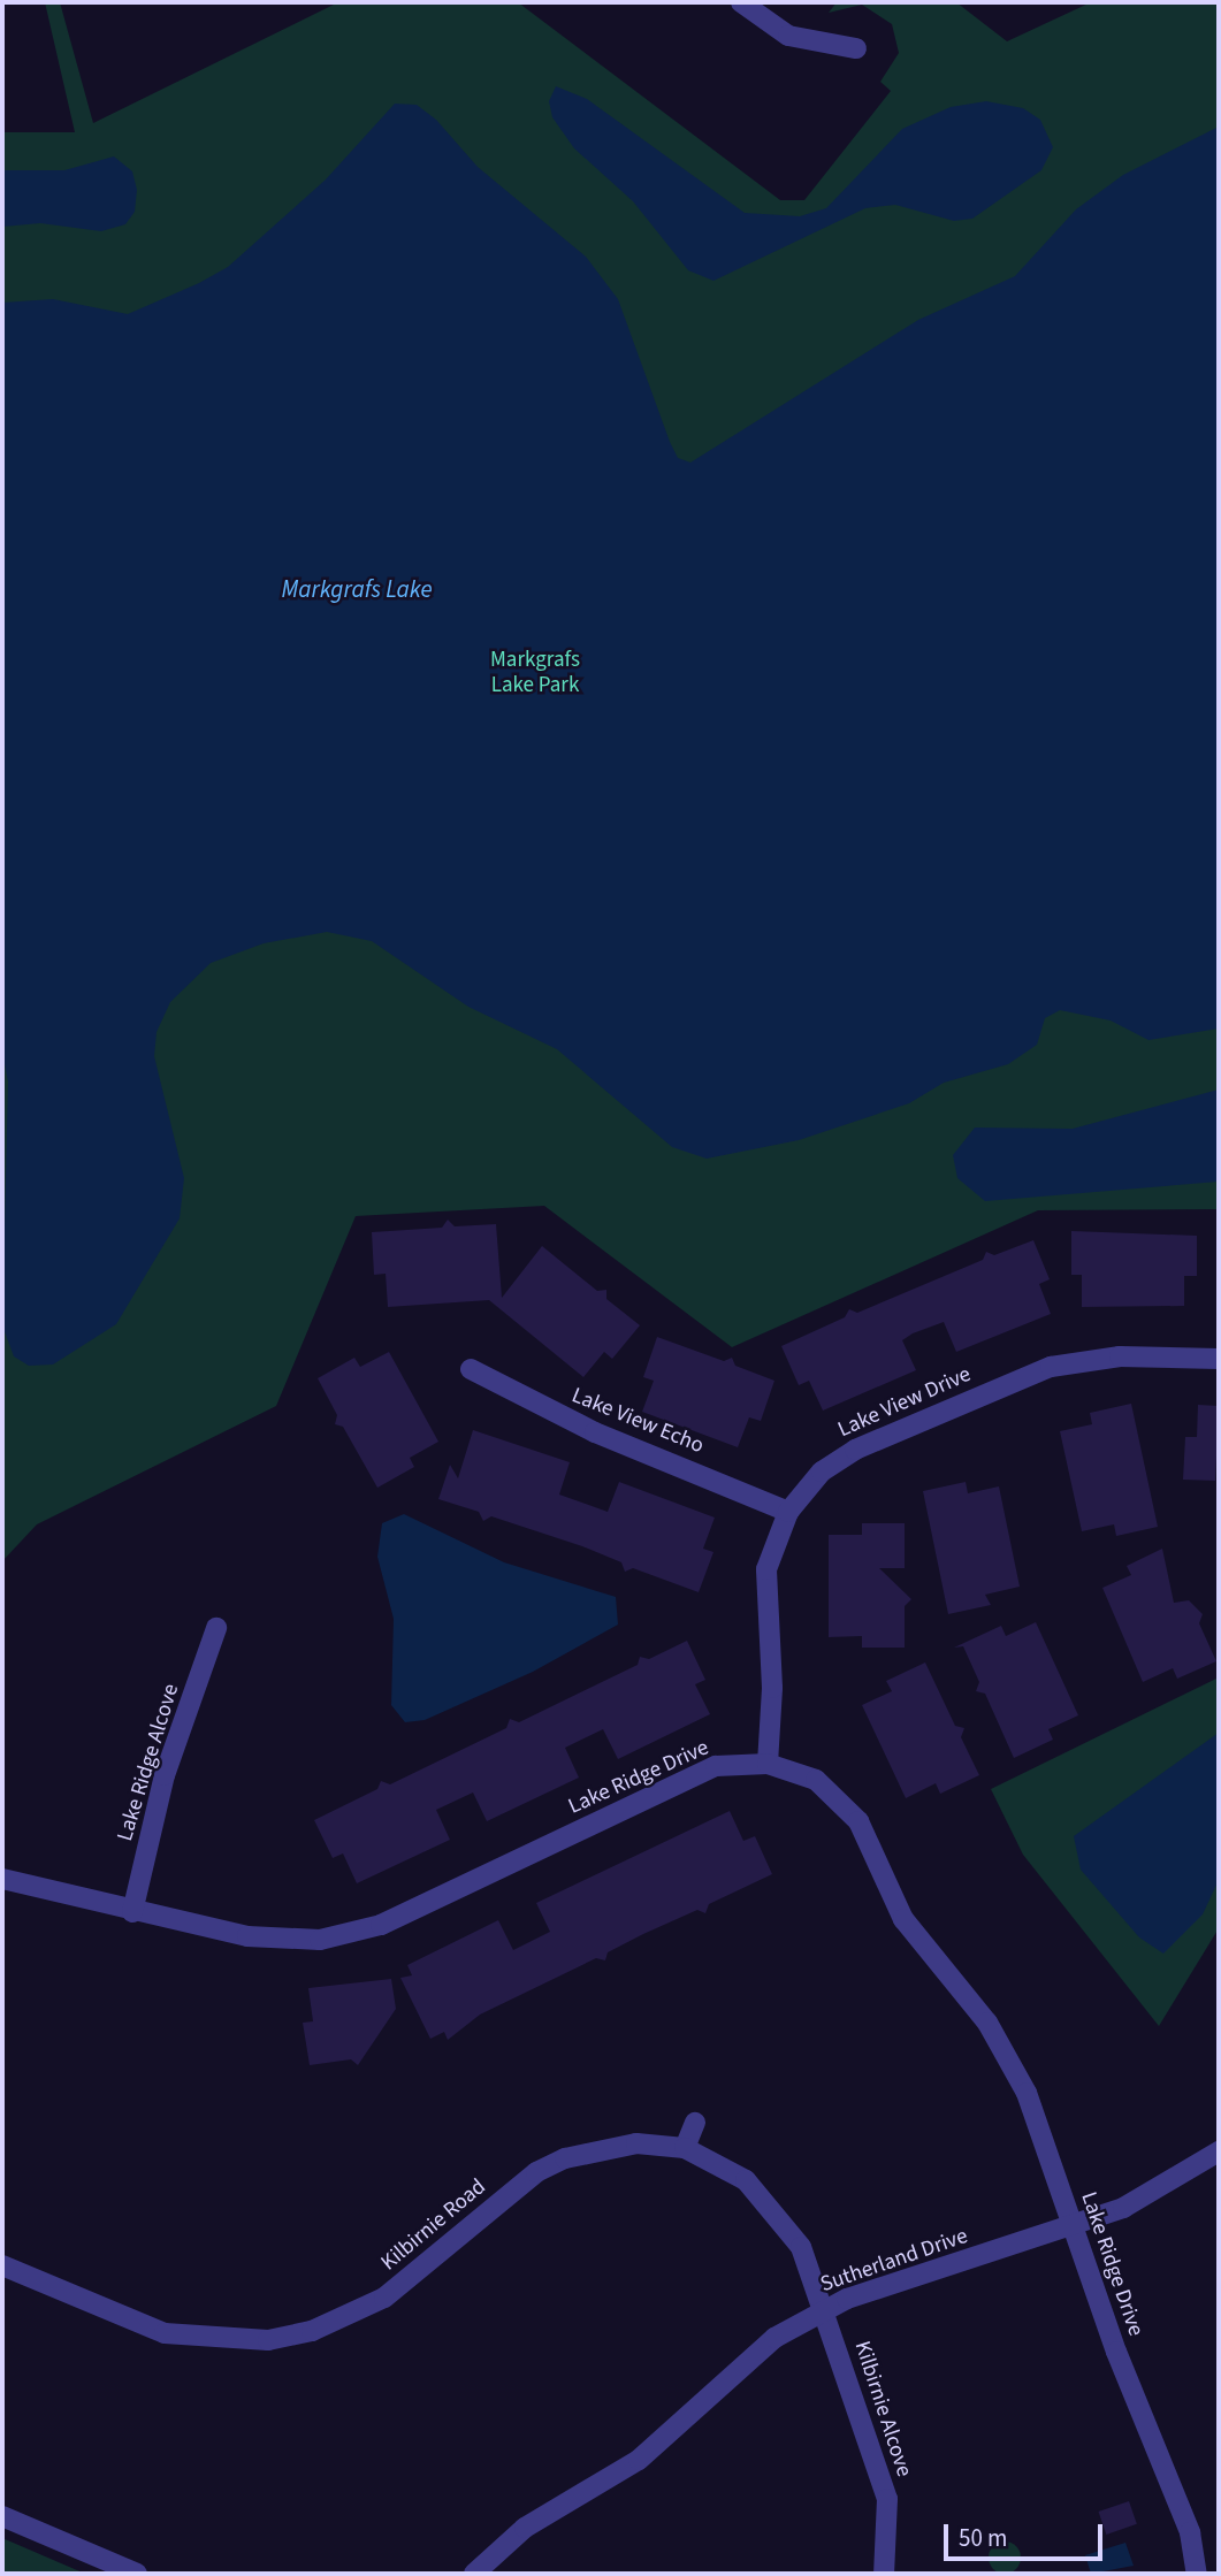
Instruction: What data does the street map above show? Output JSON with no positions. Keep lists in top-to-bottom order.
{
  "streets": {
    "street": [
      "Lake View Drive",
      "Lake View Echo",
      "Lake Ridge Alcove",
      "Lake Ridge Drive",
      "Kilbirnie Road",
      "Sutherland Drive",
      "Kilbirnie Alcove"
    ]
  },
  "crossings": [
    ["Lake View Drive", "Lake View Echo"],
    ["Lake View Drive", "Lake Ridge Drive"],
    ["Lake Ridge Alcove", "Lake Ridge Drive"],
    ["Lake Ridge Drive", "Sutherland Drive"],
    ["Kilbirnie Road", "Sutherland Drive"],
    ["Kilbirnie Road", "Kilbirnie Alcove"],
    ["Sutherland Drive", "Kilbirnie Alcove"]
  ],
  "water": ["Markgrafs Lake"],
  "parks": ["Markgrafs Lake Park"],
  "scale_bar": "50 m"
}
